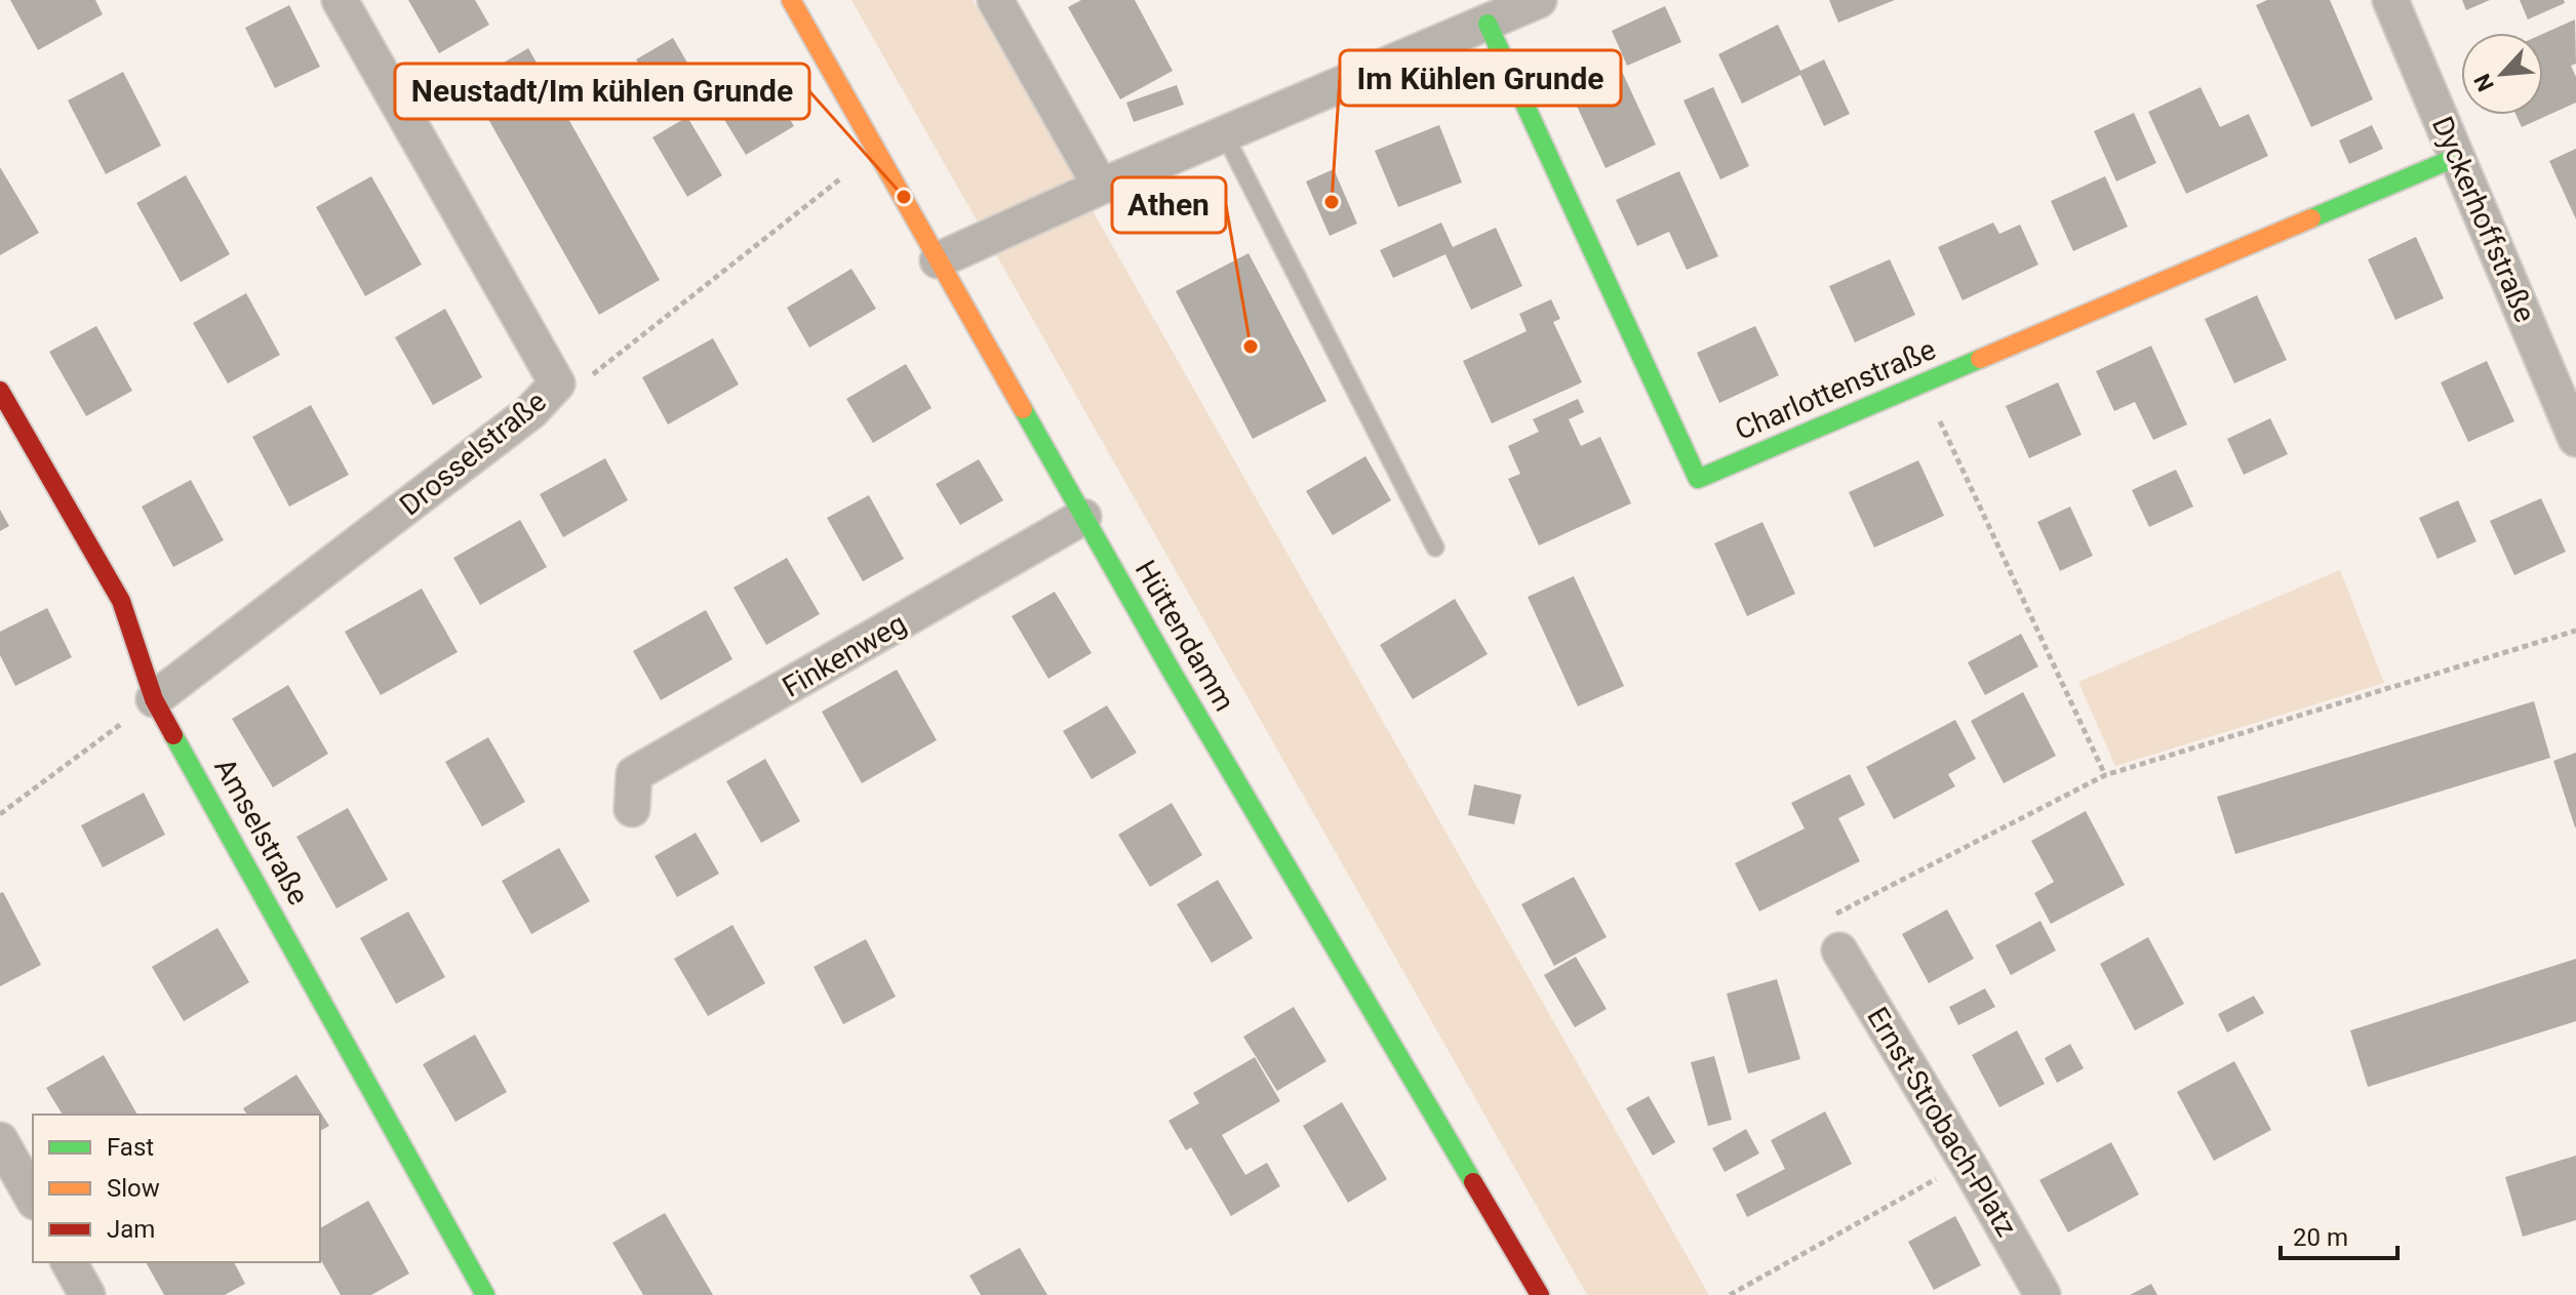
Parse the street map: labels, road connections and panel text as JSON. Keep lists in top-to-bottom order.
{
  "streets": {
    "street": [
      "Dyckerhoffstraße",
      "Charlottenstraße",
      "Drosselstraße",
      "Hüttendamm",
      "Finkenweg",
      "Amselstraße",
      "Ernst-Strobach-Platz"
    ]
  },
  "crossings": [
    ["Dyckerhoffstraße", "Charlottenstraße"],
    ["Drosselstraße", "Amselstraße"],
    ["Hüttendamm", "Finkenweg"]
  ],
  "places": ["Neustadt/Im kühlen Grunde", "Im Kühlen Grunde", "Athen"],
  "legend": ["Fast", "Slow", "Jam"],
  "scale_bar": "20 m",
  "north": "bottom left"
}
